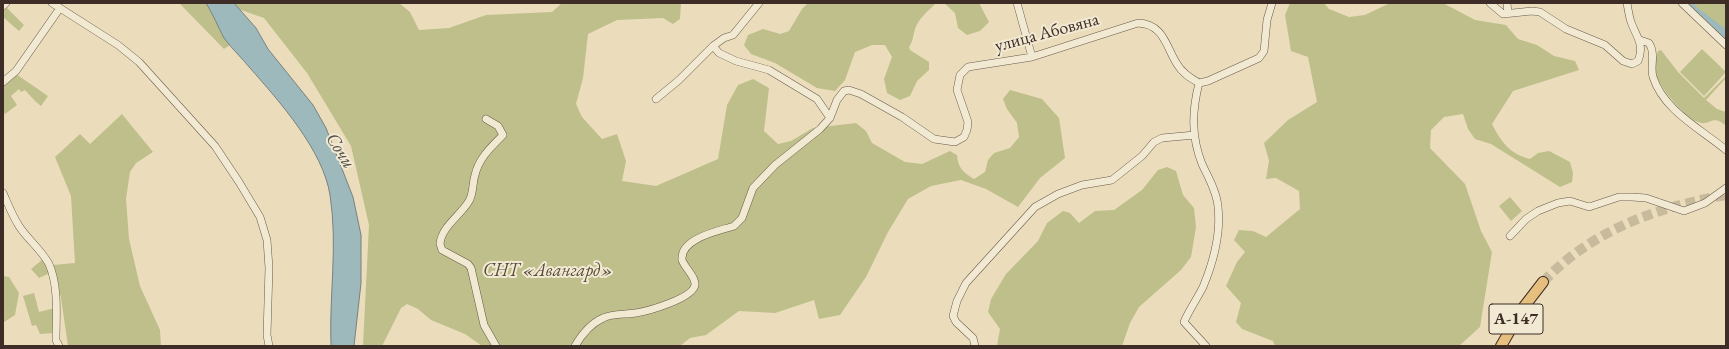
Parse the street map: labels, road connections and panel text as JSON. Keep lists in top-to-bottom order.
{
  "streets": {
    "highway": ["А-147"],
    "street": ["улица Абовяна"]
  },
  "water": ["Сочи"],
  "parks": ["СНТ «Авангард»"]
}
